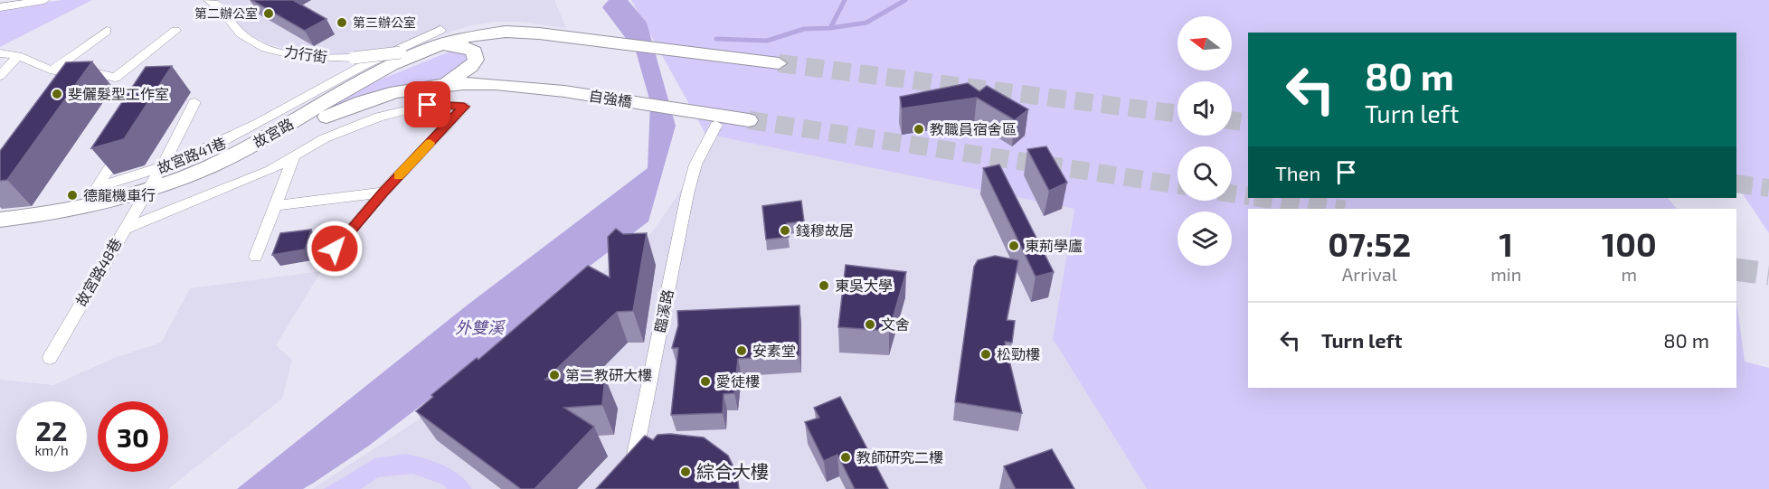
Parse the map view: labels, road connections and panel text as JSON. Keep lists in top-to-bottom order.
{
  "streets": {
    "main road": ["自強橋", "故宮路"],
    "street": [
      "力行街",
      "故宮路41巷",
      "故宮路48巷",
      "臨溪路"
    ]
  },
  "crossings": [
    ["力行街", "故宮路"],
    ["自強橋", "故宮路"],
    ["故宮路", "故宮路41巷"],
    ["故宮路", "故宮路48巷"],
    ["故宮路41巷", "故宮路48巷"]
  ],
  "water": ["外雙溪"],
  "places": [
    "第二辦公室",
    "第三辦公室",
    "斐儷髮型工作室",
    "教職員宿舍區",
    "德龍機車行",
    "錢穆故居",
    "東荊學廬",
    "東吳大學",
    "文舍",
    "安素堂",
    "松勁樓",
    "第二教研大樓",
    "愛徒樓",
    "教師研究二樓",
    "綜合大樓"
  ],
  "north": "left",
  "page": {
    "turn": ["80 m", "Turn left"],
    "then": "Then",
    "eta": [
      "07:52",
      "Arrival",
      "1",
      "min",
      "100",
      "m"
    ],
    "list": [
      {
        "name": "Turn left",
        "value": "80 m"
      }
    ],
    "speed": "22 km/h",
    "limit": "30"
  }
}
